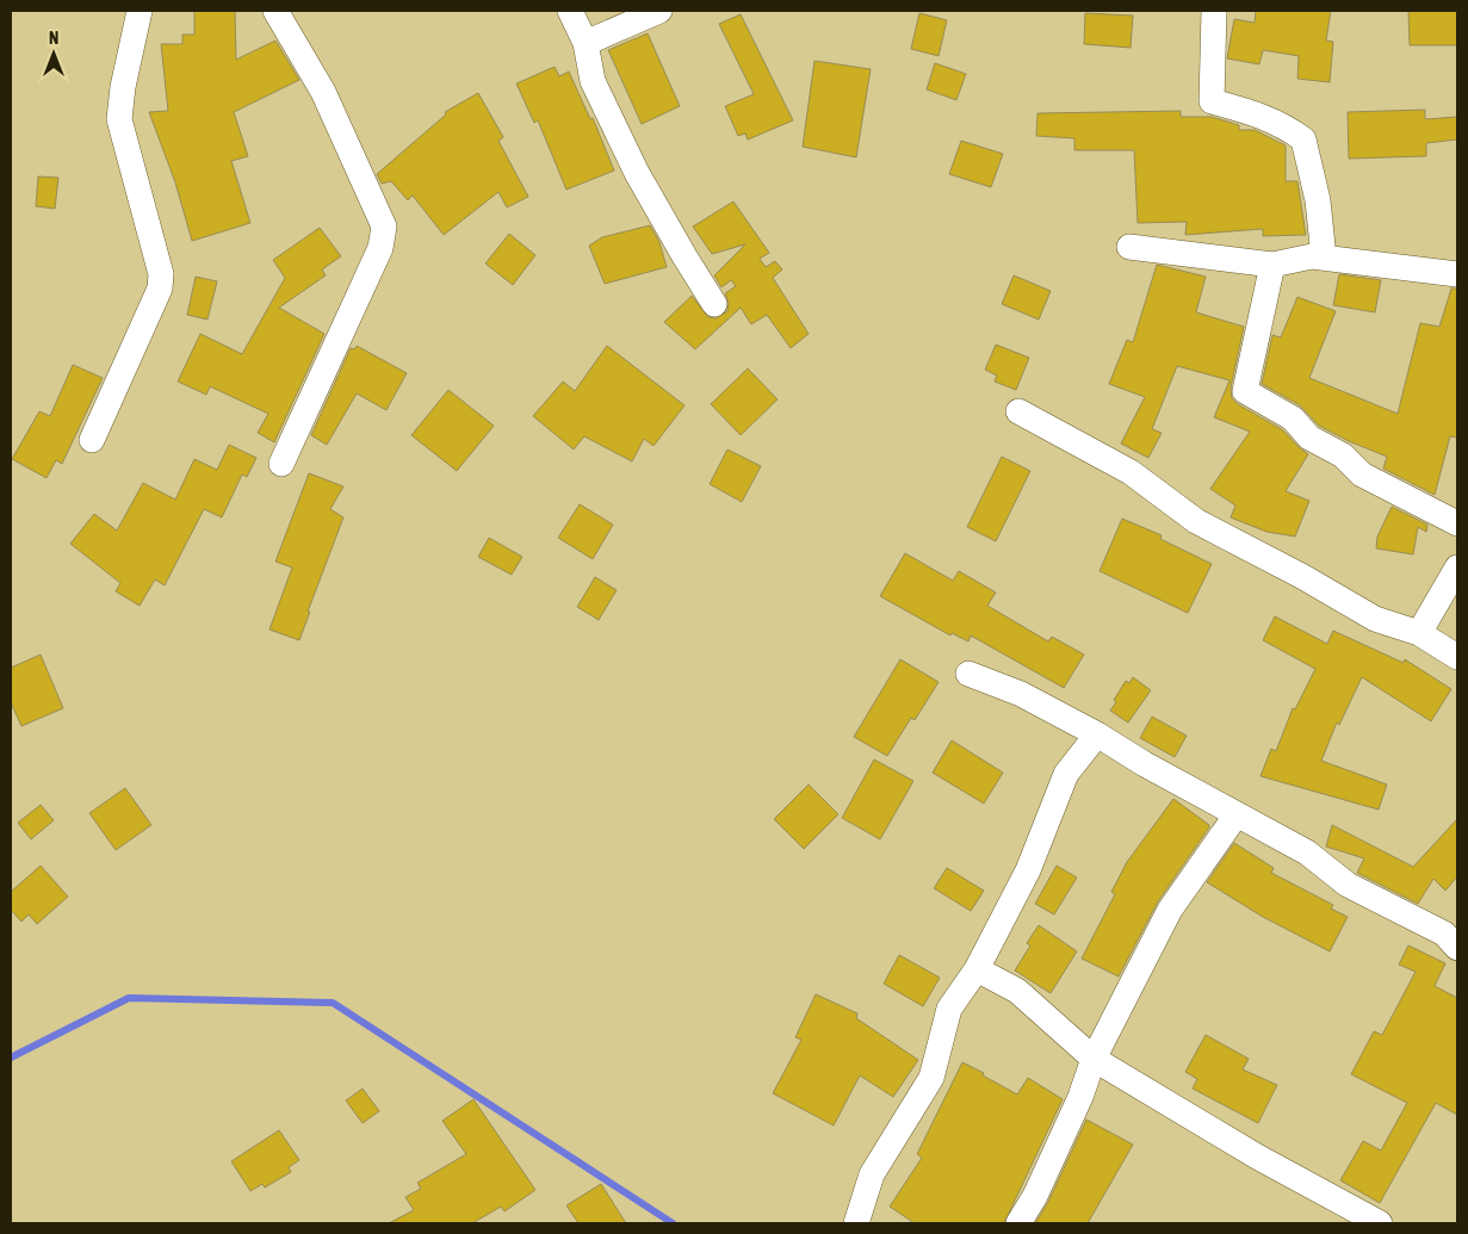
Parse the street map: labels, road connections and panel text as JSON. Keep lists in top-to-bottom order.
{
  "north": "top"
}
